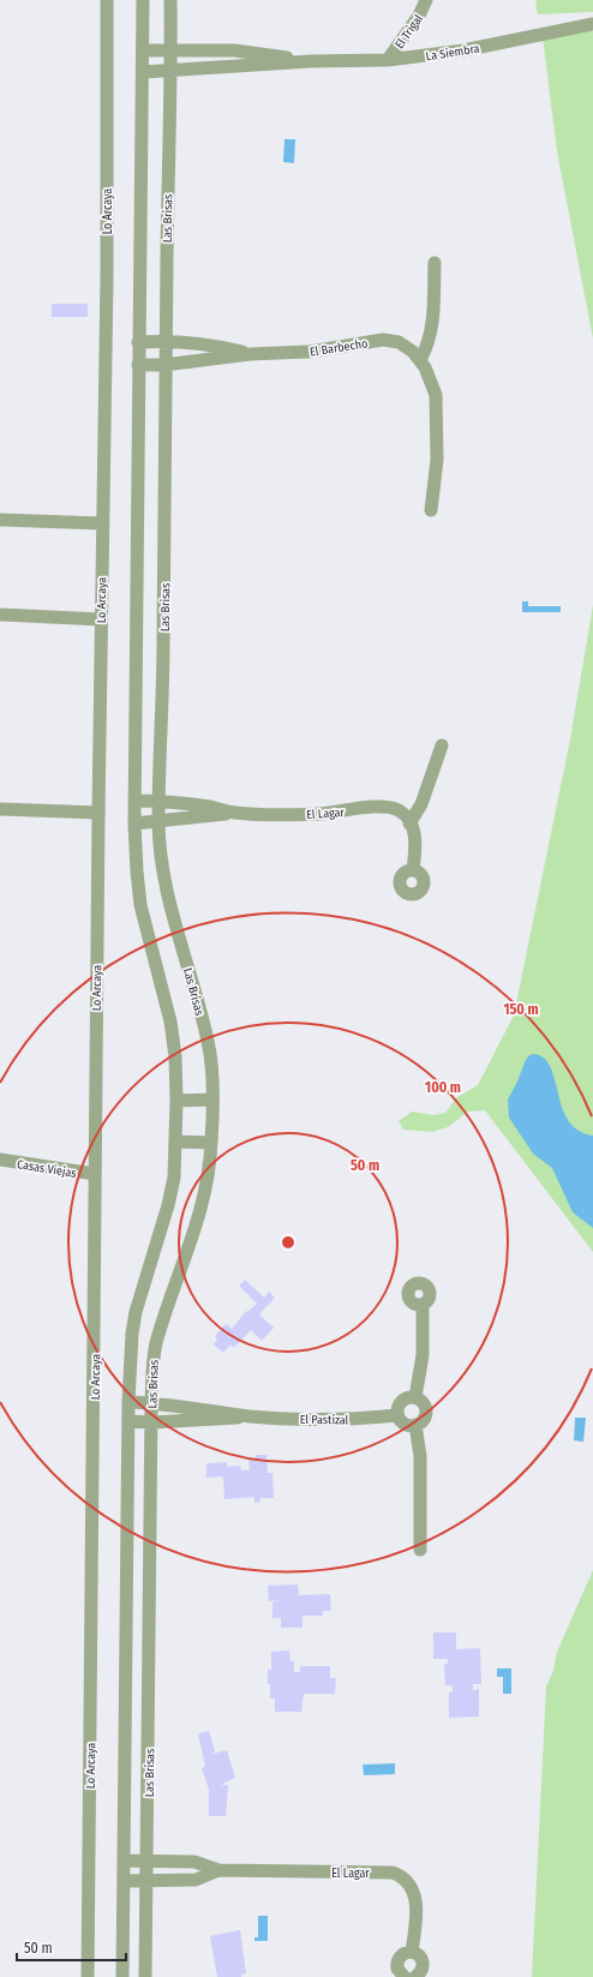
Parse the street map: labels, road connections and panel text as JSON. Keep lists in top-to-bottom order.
{
  "streets": {
    "street": [
      "El Trigal",
      "La Siembra",
      "Lo Arcaya",
      "Las Brisas",
      "El Barbecho",
      "El Lagar",
      "Casas Viejas",
      "El Pastizal"
    ]
  },
  "crossings": [
    ["El Trigal", "La Siembra"],
    ["La Siembra", "Las Brisas"],
    ["Lo Arcaya", "Casas Viejas"],
    ["Las Brisas", "El Barbecho"]
  ],
  "scale_bar": "50 m",
  "rings": ["150 m", "100 m", "50 m"]
}
